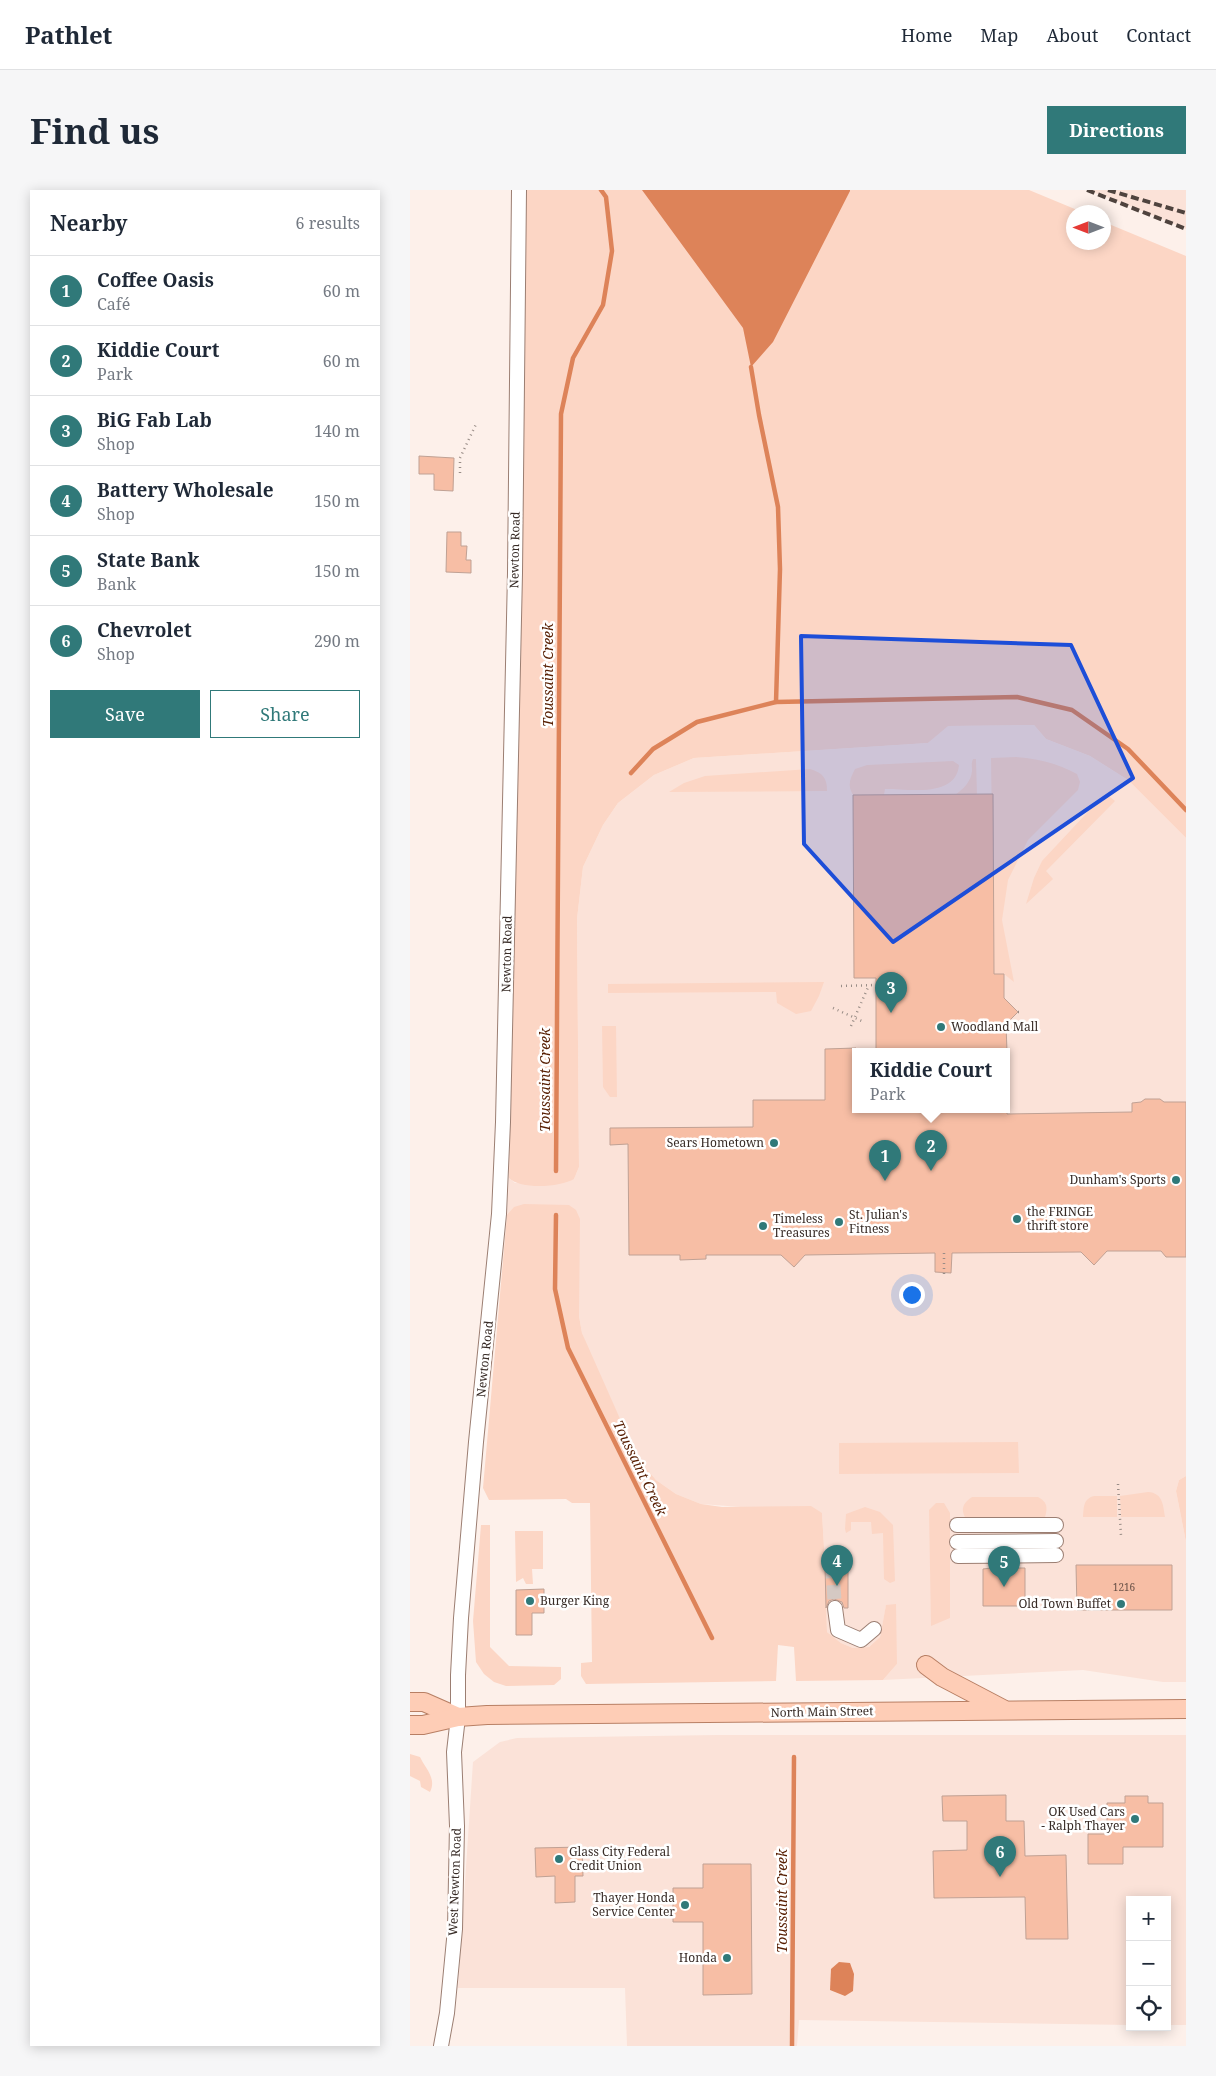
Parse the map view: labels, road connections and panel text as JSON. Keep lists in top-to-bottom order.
{
  "streets": {
    "main road": ["North Main Street"],
    "street": ["Newton Road", "West Newton Road"]
  },
  "crossings": [
    ["Newton Road", "North Main Street"],
    ["Newton Road", "West Newton Road"],
    ["North Main Street", "West Newton Road"]
  ],
  "water": ["Toussaint Creek"],
  "places": [
    "Woodland Mall",
    "Sears Hometown",
    "Dunham's Sports",
    "the FRINGE thrift store",
    "St. Julian's Fitness",
    "Timeless Treasures",
    "Burger King",
    "Old Town Buffet",
    "OK Used Cars - Ralph Thayer",
    "Glass City Federal Credit Union",
    "Thayer Honda Service Center",
    "Honda"
  ],
  "house_numbers": ["1216"],
  "north": "left",
  "page": {
    "header": "Pathlet",
    "nav": [
      "Home",
      "Map",
      "About",
      "Contact"
    ],
    "buttons": [
      "Directions",
      ["Save", "Share"]
    ],
    "title": "Find us",
    "heading": ["Nearby", "6 results"],
    "list": [
      {
        "mark": "1",
        "name": "Coffee Oasis",
        "note": "Café",
        "value": "60 m"
      },
      {
        "mark": "2",
        "name": "Kiddie Court",
        "note": "Park",
        "value": "60 m"
      },
      {
        "mark": "3",
        "name": "BiG Fab Lab",
        "note": "Shop",
        "value": "140 m"
      },
      {
        "mark": "4",
        "name": "Battery Wholesale",
        "note": "Shop",
        "value": "150 m"
      },
      {
        "mark": "5",
        "name": "State Bank",
        "note": "Bank",
        "value": "150 m"
      },
      {
        "mark": "6",
        "name": "Chevrolet",
        "note": "Shop",
        "value": "290 m"
      }
    ],
    "pins": [
      "3",
      "2",
      "1",
      "4",
      "5",
      "6"
    ],
    "popup": ["Kiddie Court", "Park"],
    "map_buttons": ["+", "−"]
  }
}
